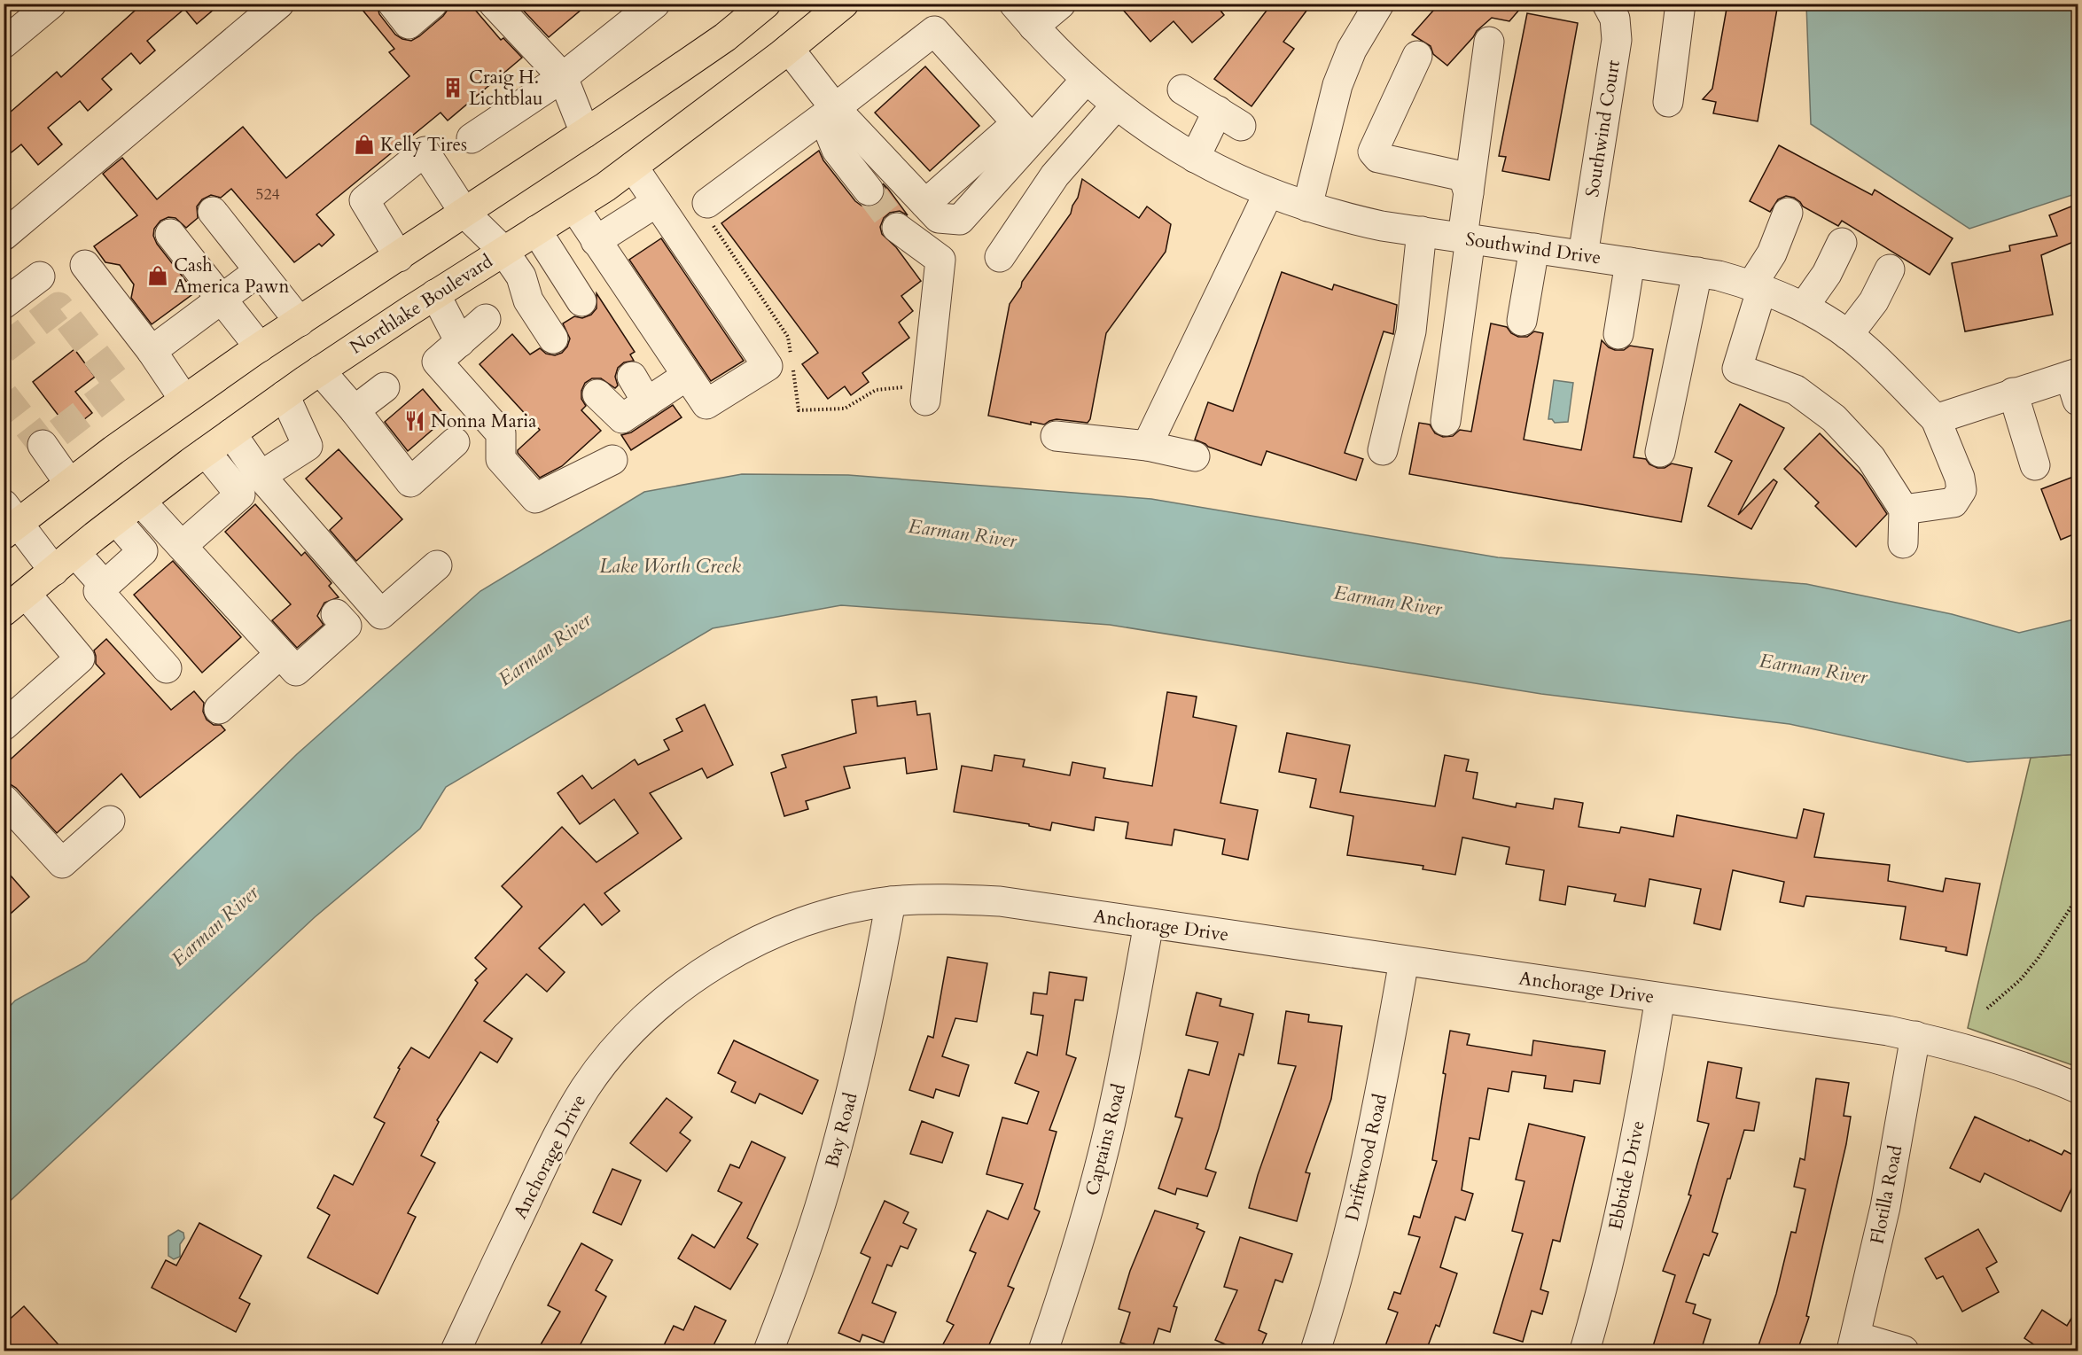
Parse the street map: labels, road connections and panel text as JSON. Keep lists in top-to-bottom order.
{
  "streets": {
    "main road": ["Northlake Boulevard"],
    "street": [
      "Southwind Court",
      "Southwind Drive",
      "Anchorage Drive",
      "Bay Road",
      "Captains Road",
      "Driftwood Road",
      "Ebbtide Drive",
      "Flotilla Road"
    ]
  },
  "crossings": [
    ["Southwind Court", "Southwind Drive"],
    ["Anchorage Drive", "Bay Road"],
    ["Anchorage Drive", "Captains Road"],
    ["Anchorage Drive", "Driftwood Road"],
    ["Anchorage Drive", "Ebbtide Drive"],
    ["Anchorage Drive", "Flotilla Road"]
  ],
  "water": ["Earman River", "Lake Worth Creek"],
  "places": {
    "building": ["Craig H. Lichtblau"],
    "shop": ["Kelly Tires", "Cash America Pawn"],
    "restaurant": ["Nonna Maria"]
  },
  "house_numbers": ["524"]
}
